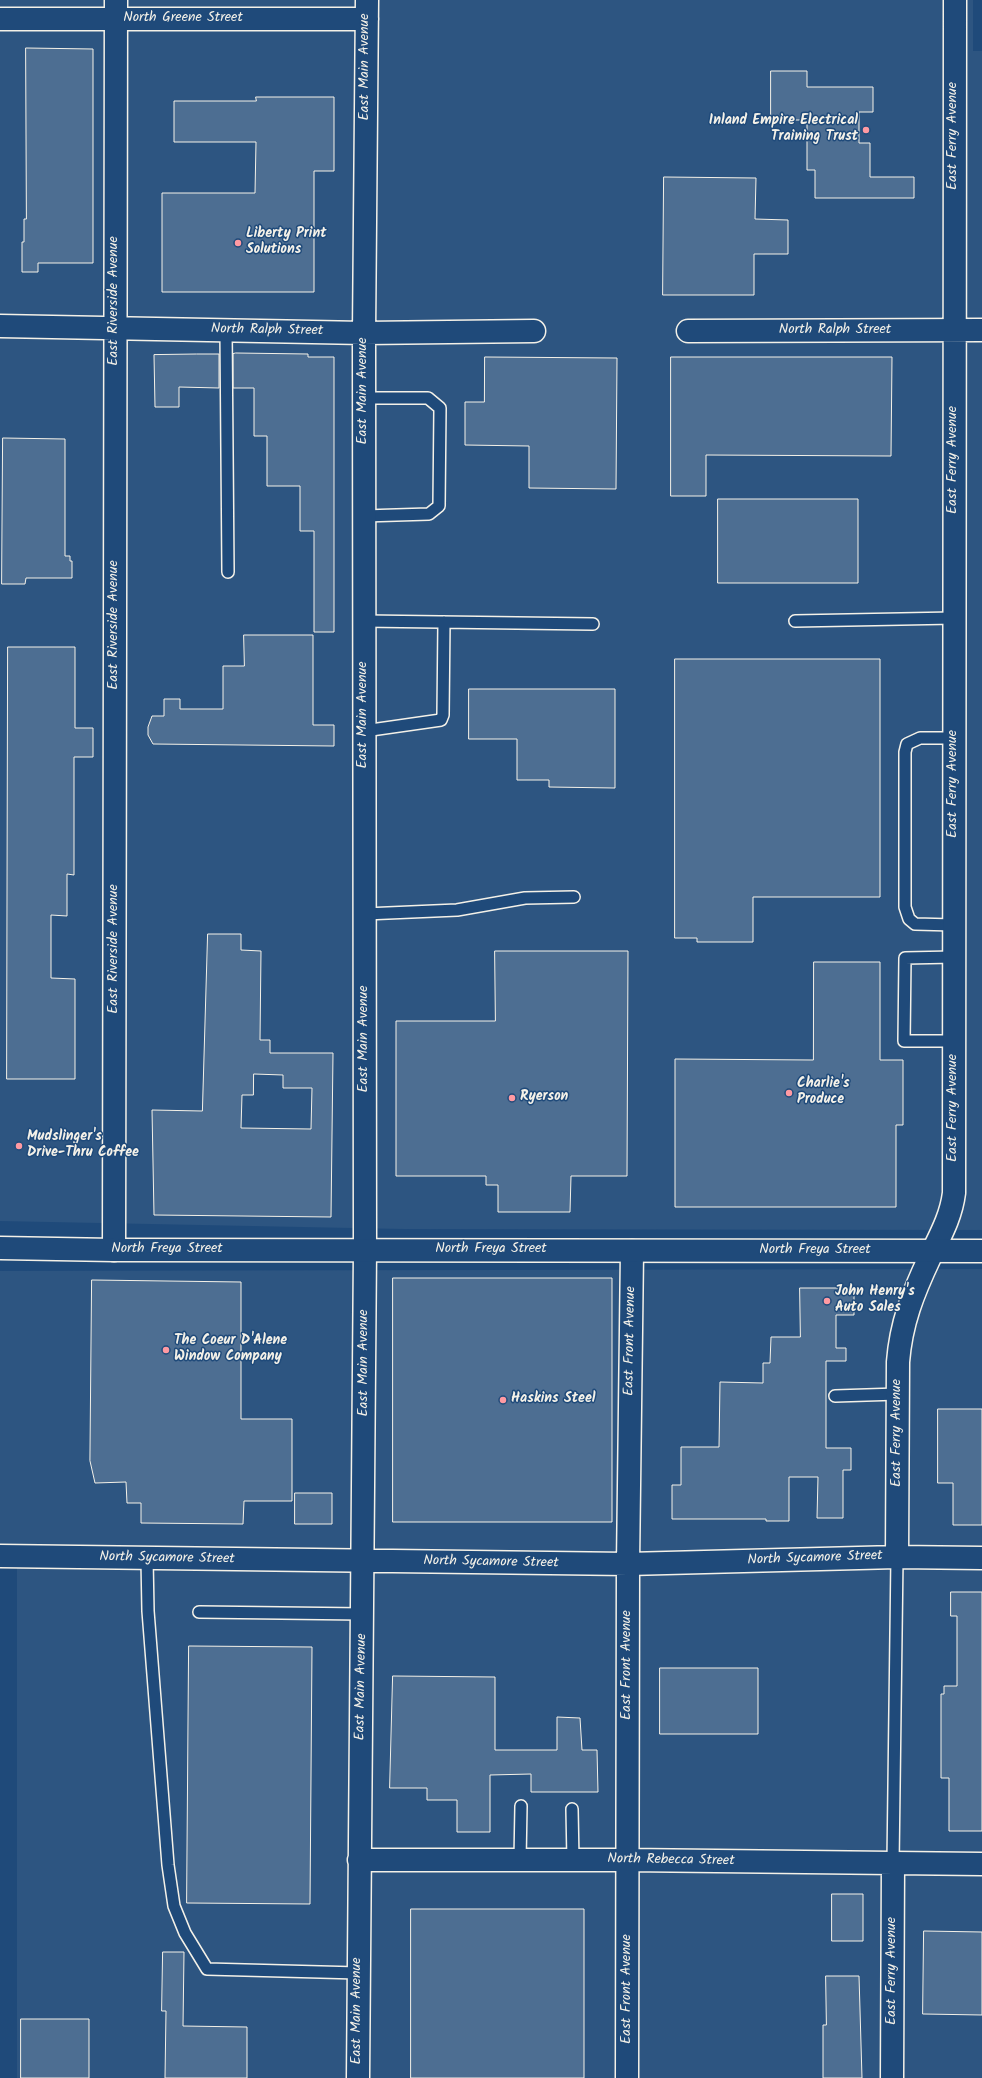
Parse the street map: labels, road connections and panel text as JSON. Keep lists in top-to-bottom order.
{
  "streets": {
    "street": [
      "North Greene Street",
      "East Main Avenue",
      "East Ferry Avenue",
      "East Riverside Avenue",
      "North Ralph Street",
      "North Freya Street",
      "East Front Avenue",
      "North Sycamore Street",
      "North Rebecca Street"
    ]
  },
  "crossings": [
    ["North Greene Street", "East Main Avenue"],
    ["North Greene Street", "East Riverside Avenue"],
    ["East Main Avenue", "North Ralph Street"],
    ["East Main Avenue", "North Freya Street"],
    ["East Main Avenue", "North Sycamore Street"],
    ["East Main Avenue", "North Rebecca Street"],
    ["East Ferry Avenue", "North Ralph Street"],
    ["East Ferry Avenue", "North Freya Street"],
    ["East Ferry Avenue", "North Sycamore Street"],
    ["East Ferry Avenue", "North Rebecca Street"],
    ["East Riverside Avenue", "North Ralph Street"],
    ["East Riverside Avenue", "North Freya Street"],
    ["North Freya Street", "East Front Avenue"],
    ["East Front Avenue", "North Sycamore Street"],
    ["East Front Avenue", "North Rebecca Street"]
  ],
  "places": [
    "Inland Empire Electrical Training Trust",
    "Liberty Print Solutions",
    "Charlie's Produce",
    "Ryerson",
    "Mudslinger's Drive-Thru Coffee",
    "John Henry's Auto Sales",
    "The Coeur D'Alene Window Company",
    "Haskins Steel"
  ]
}
